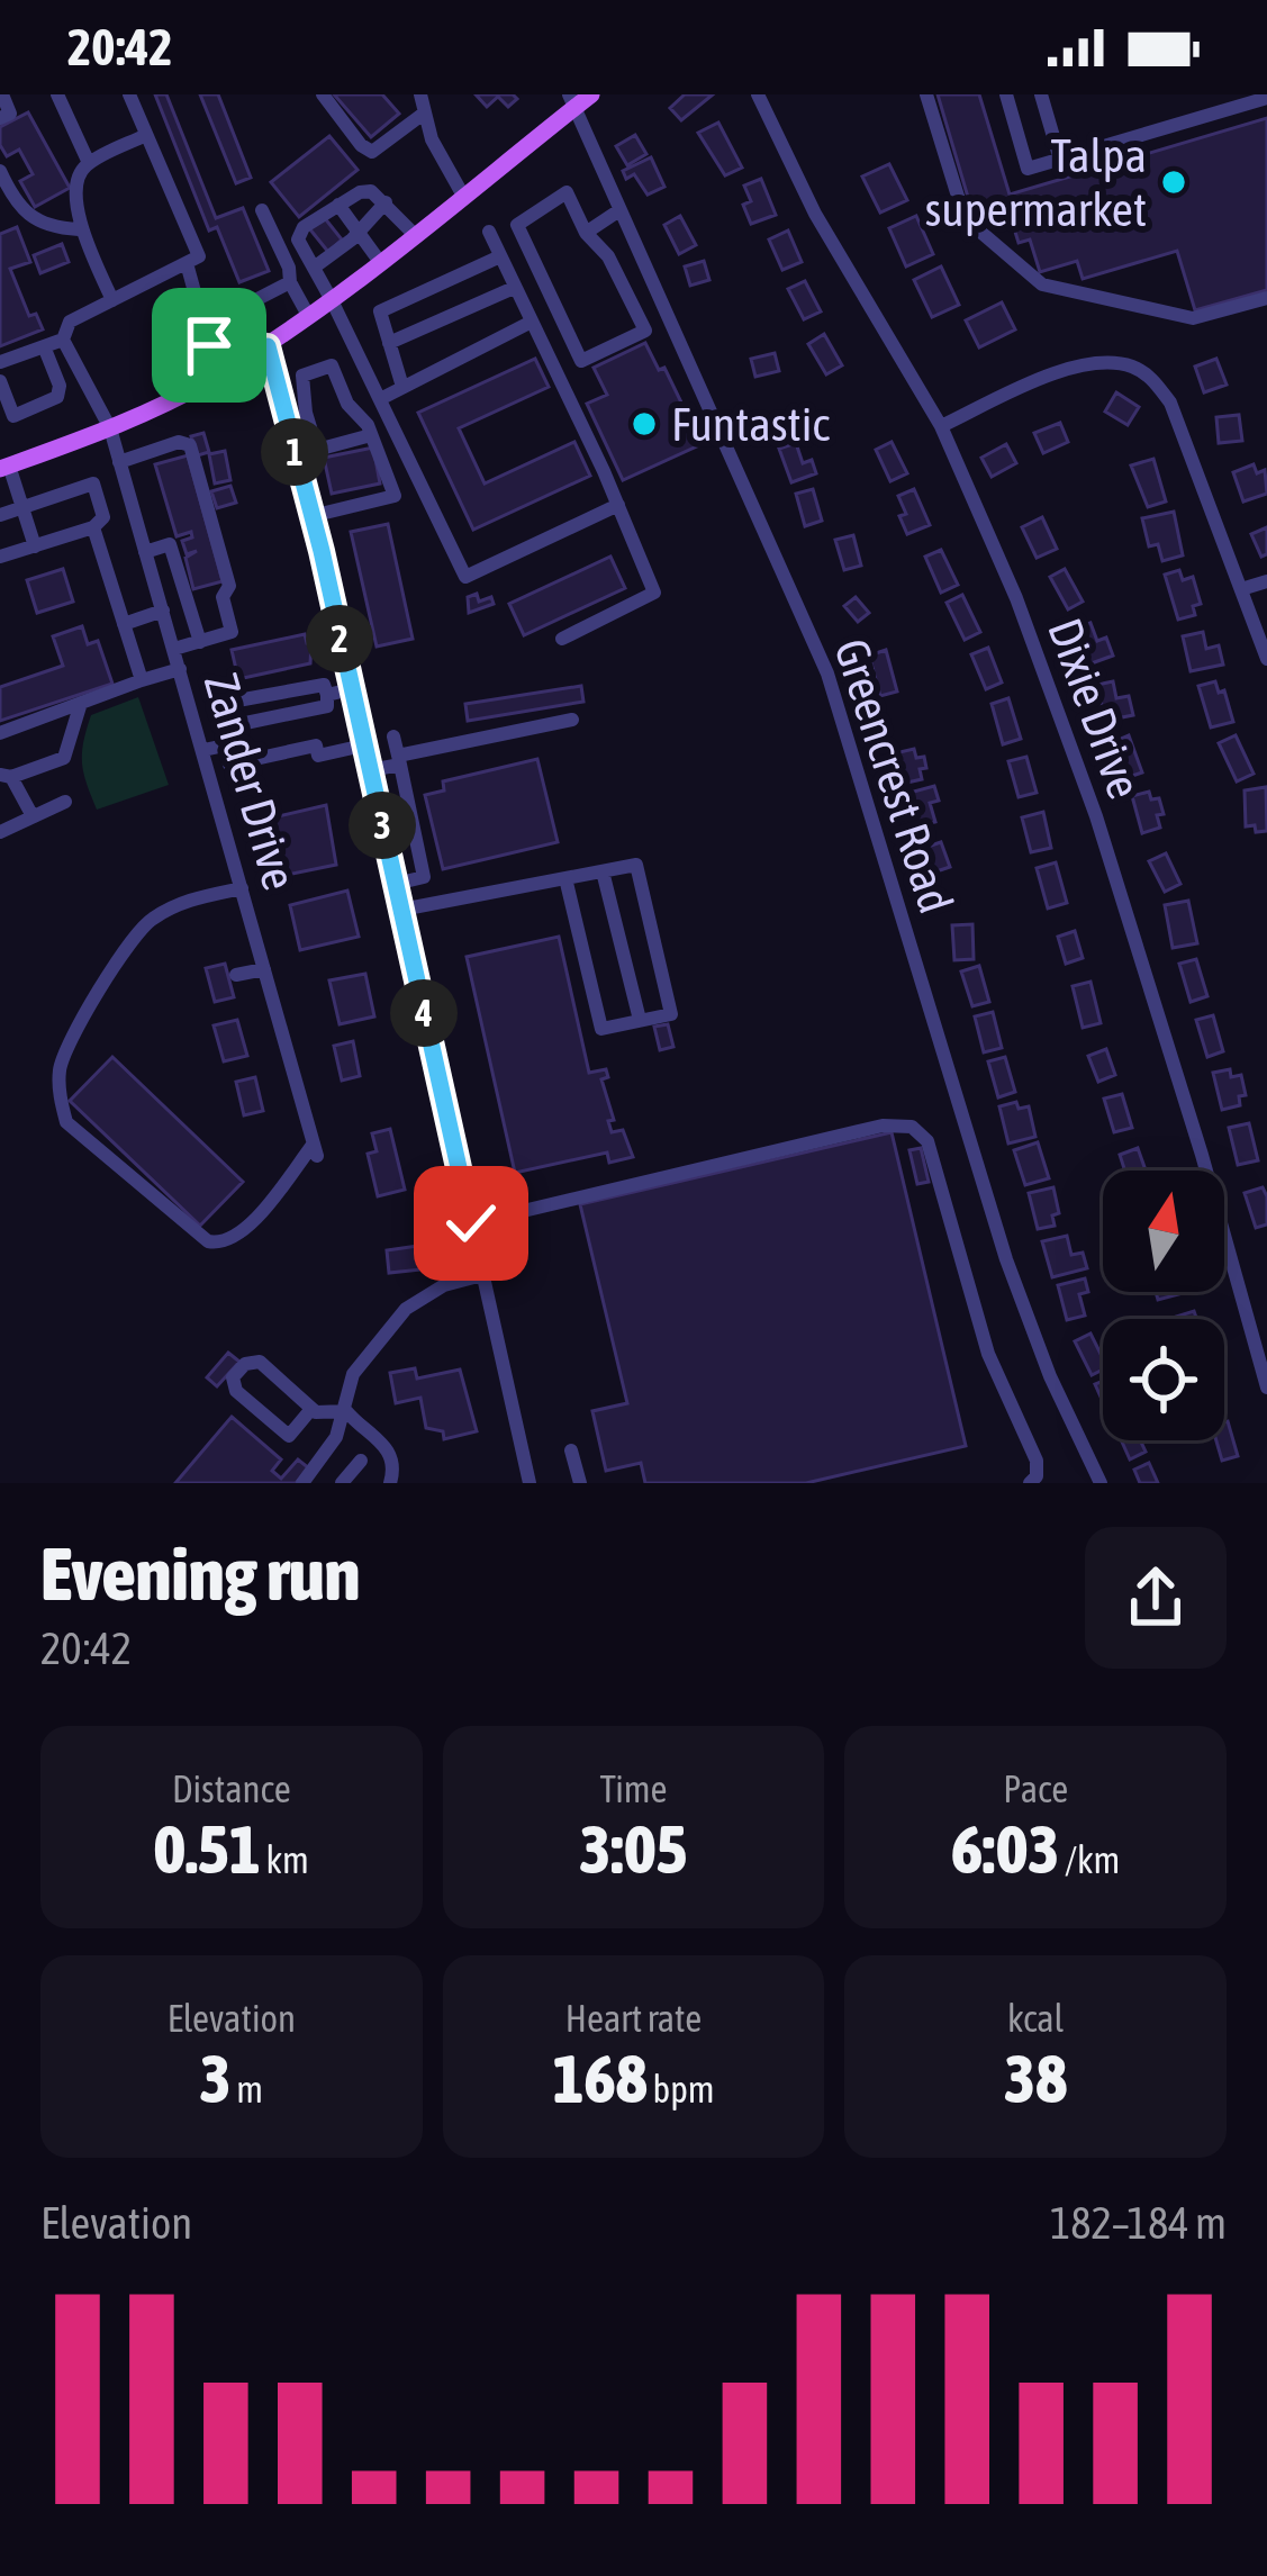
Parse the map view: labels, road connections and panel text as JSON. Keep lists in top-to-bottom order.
{
  "streets": {
    "street": ["Dixie Drive", "Greencrest Road", "Zander Drive"]
  },
  "places": ["Talpa supermarket", "Funtastic"],
  "north": "top",
  "page": {
    "status": "20:42",
    "pins": [
      "1",
      "2",
      "3",
      "4"
    ],
    "heading": ["Evening run", "20:42"],
    "stats": [
      ["Distance", "0.51 km"],
      ["Time", "3:05"],
      ["Pace", "6:03 /km"],
      ["Elevation", "3 m"],
      ["Heart rate", "168 bpm"],
      ["kcal", "38"]
    ],
    "chart": ["Elevation", "182–184 m"]
  }
}
